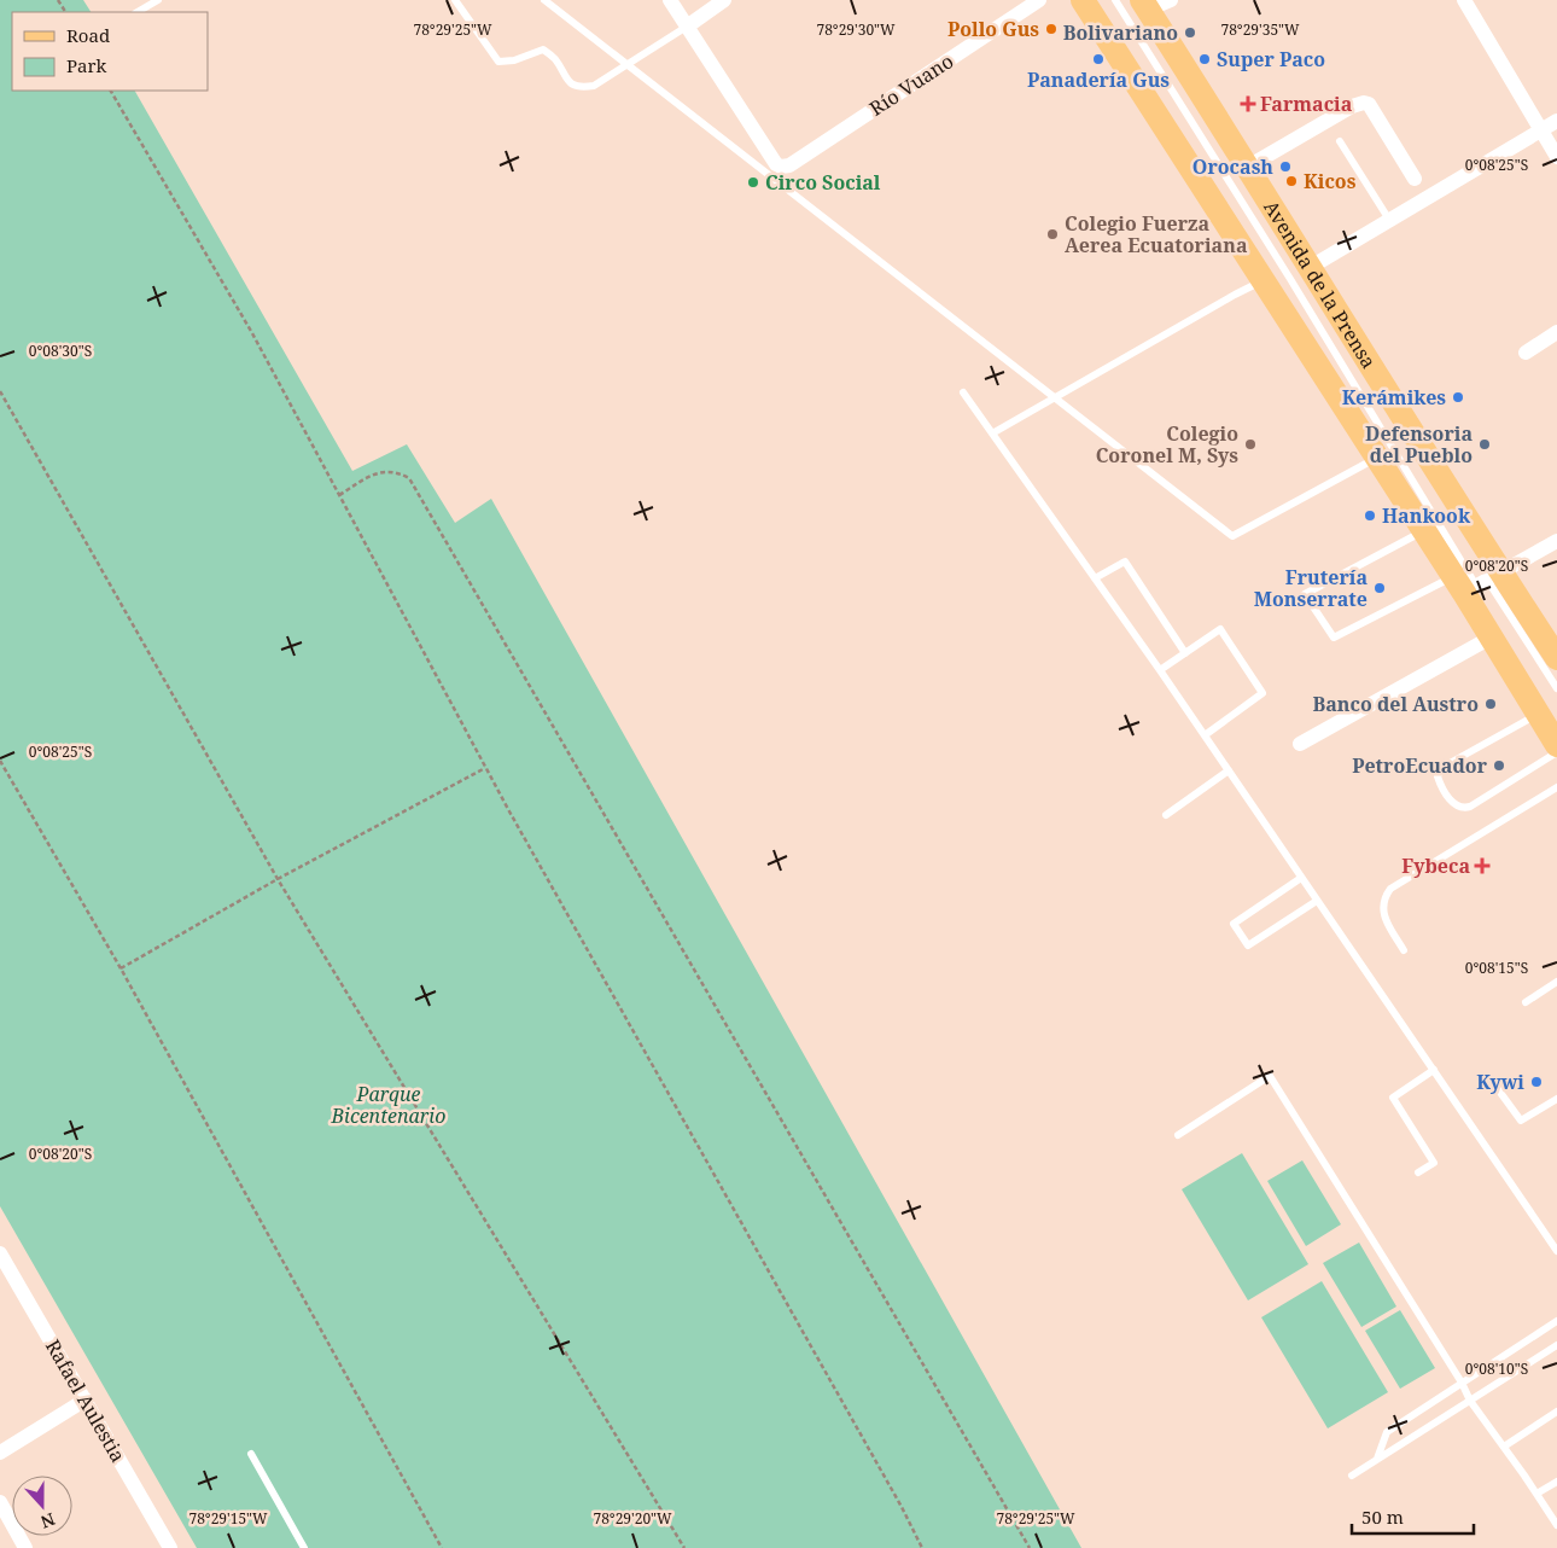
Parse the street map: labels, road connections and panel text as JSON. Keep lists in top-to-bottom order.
{
  "streets": {
    "main road": ["Avenida de la Prensa"],
    "street": ["Río Vuano", "Rafael Aulestia"]
  },
  "parks": ["Parque Bicentenario"],
  "places": {
    "other": [
      "Pollo Gus",
      "Bolivariano",
      "Panadería Gus",
      "Super Paco",
      "Orocash",
      "Kicos",
      "Circo Social",
      "Colegio Fuerza Aerea Ecuatoriana",
      "Kerámikes",
      "Colegio Coronel M, Sys",
      "Defensoria del Pueblo",
      "Hankook",
      "Frutería Monserrate",
      "Banco del Austro",
      "PetroEcuador",
      "Kywi"
    ],
    "health": ["Farmacia", "Fybeca"]
  },
  "legend": ["Road", "Park"],
  "scale_bar": "50 m",
  "north": "bottom",
  "coordinates": [
    "78°29'25\"W",
    "78°29'30\"W",
    "78°29'35\"W",
    "0°08'25\"S",
    "0°08'30\"S",
    "0°08'20\"S",
    "0°08'15\"S",
    "0°08'10\"S",
    "78°29'15\"W",
    "78°29'20\"W"
  ]
}
